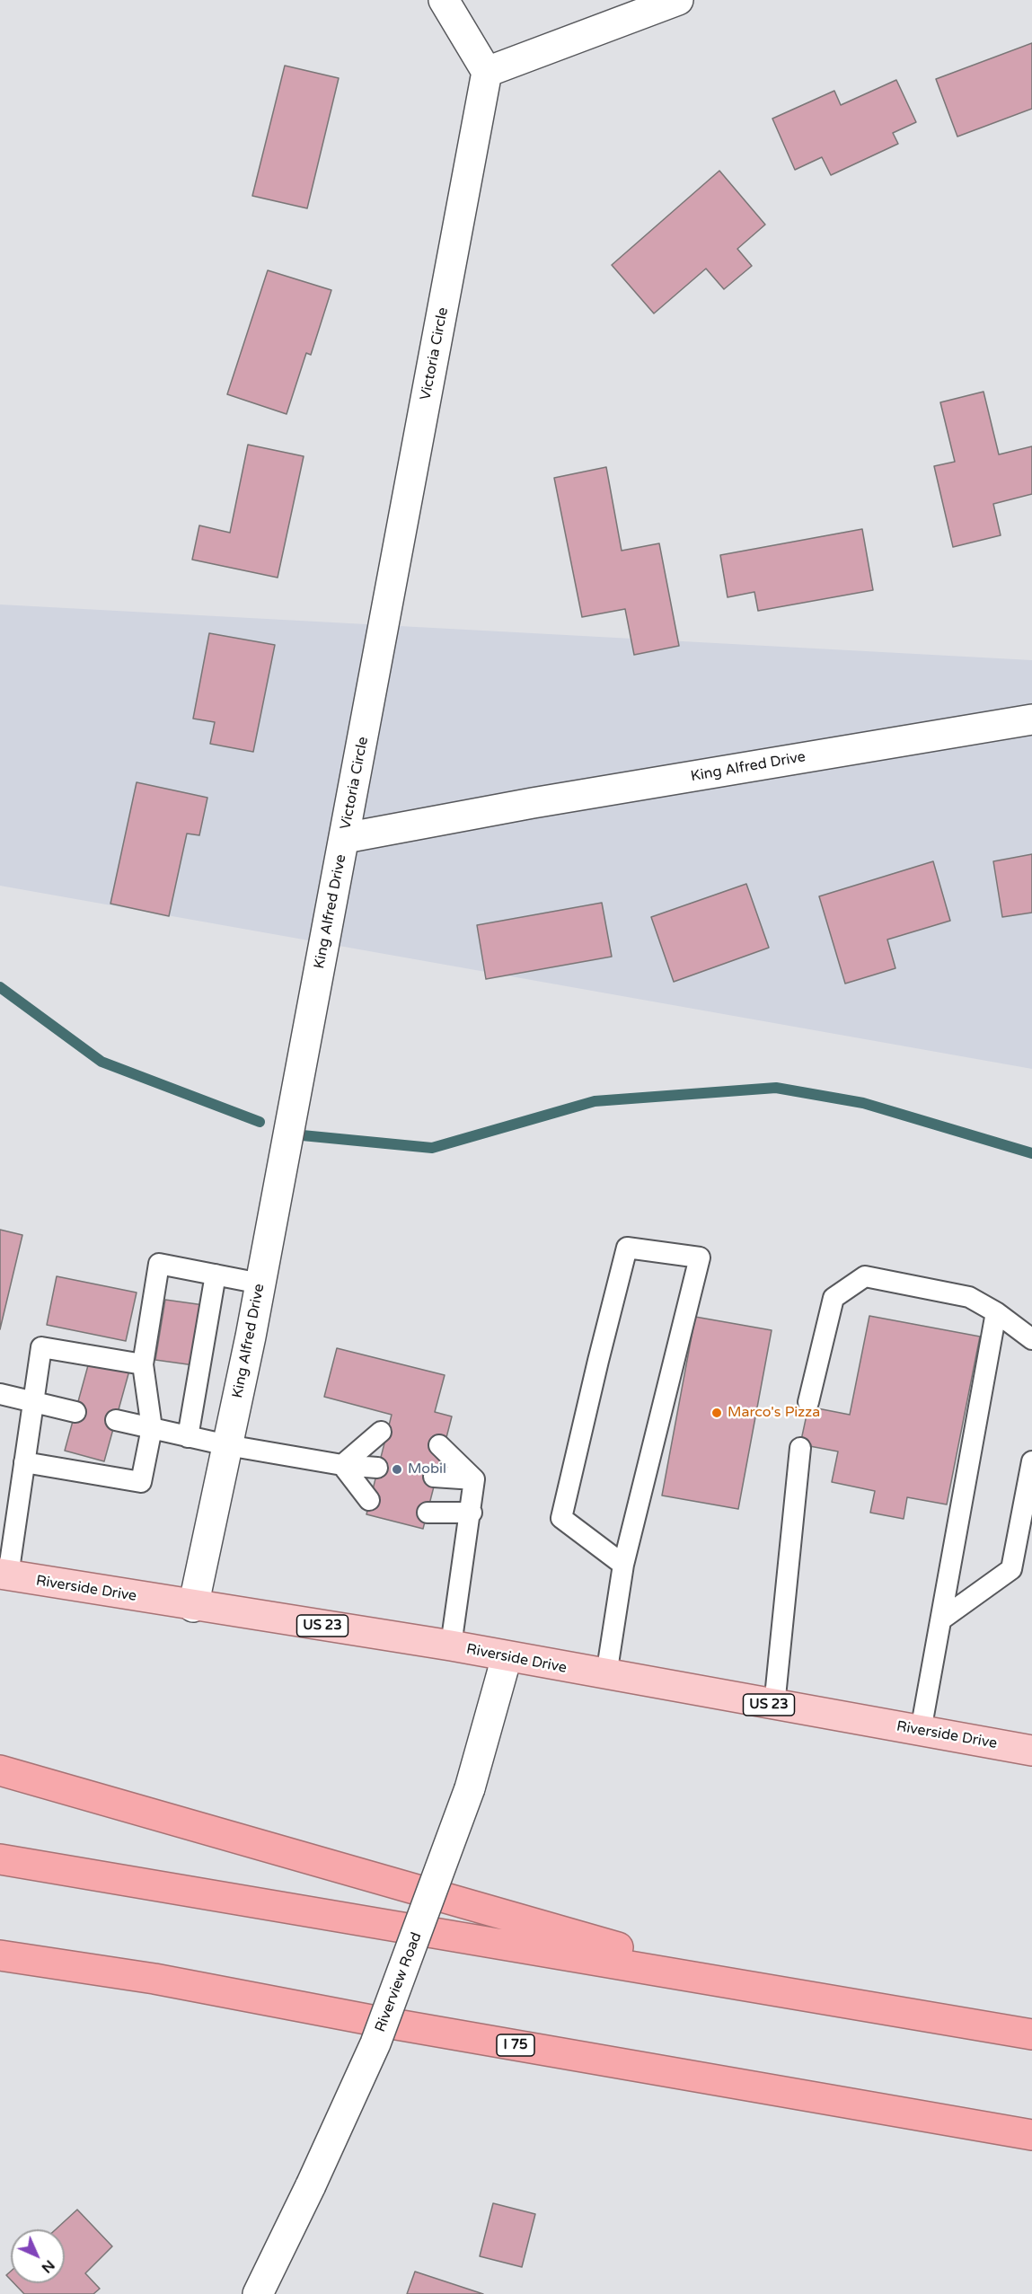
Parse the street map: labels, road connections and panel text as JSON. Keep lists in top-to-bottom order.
{
  "streets": {
    "highway": ["I 75"],
    "main road": ["Riverside Drive", "US 23"],
    "street": ["Victoria Circle", "King Alfred Drive", "Riverview Road"]
  },
  "crossings": [
    ["Victoria Circle", "King Alfred Drive"],
    ["King Alfred Drive", "Riverside Drive"],
    ["Riverside Drive", "Riverview Road"]
  ],
  "places": ["Marco's Pizza", "Mobil"],
  "north": "bottom right"
}
